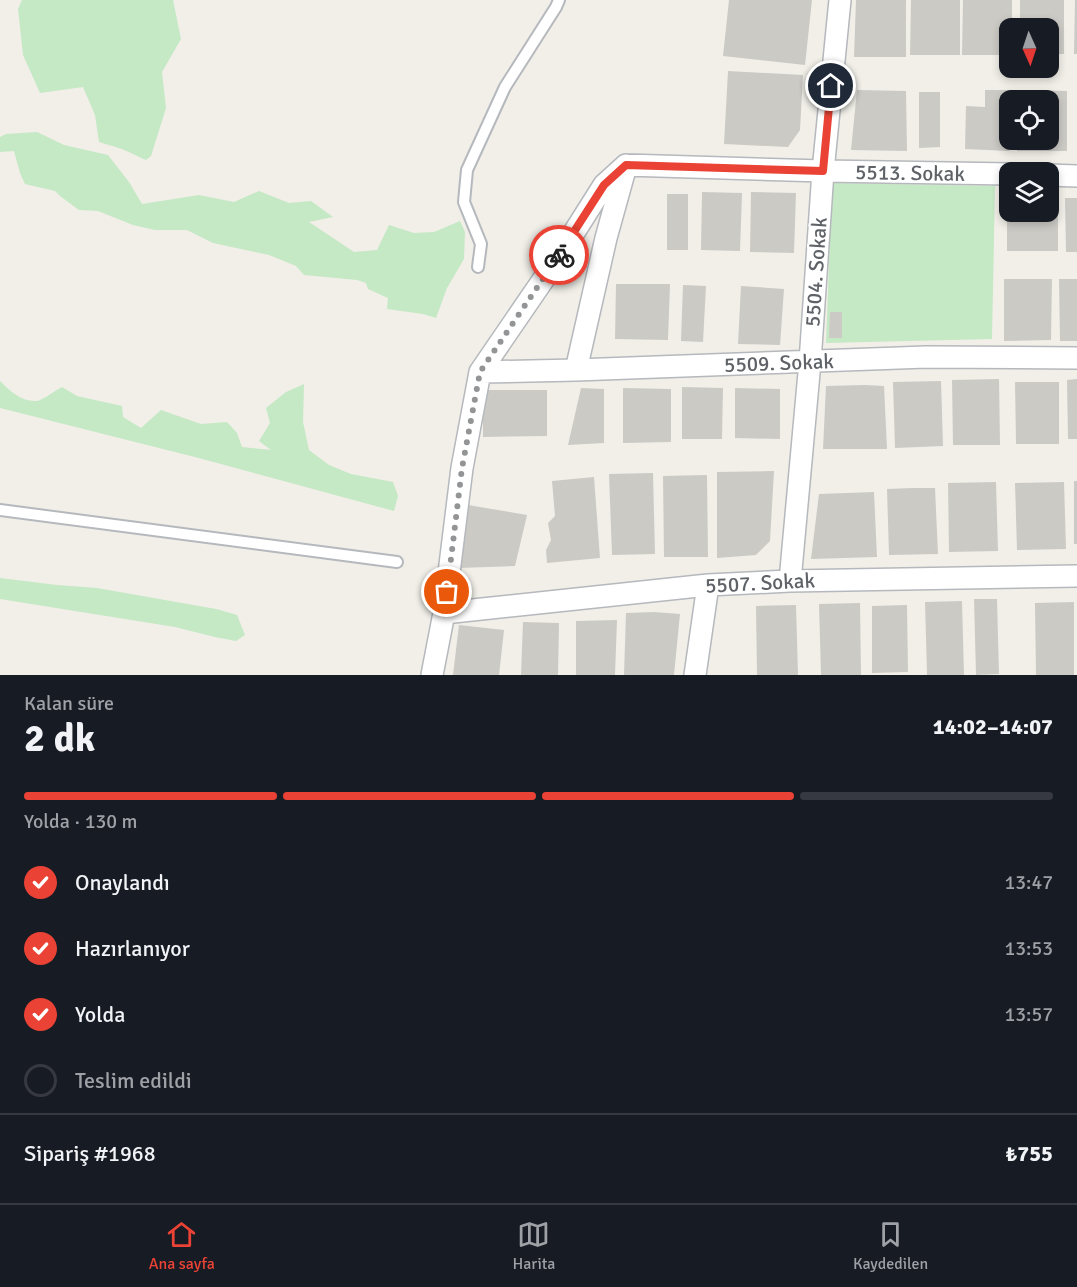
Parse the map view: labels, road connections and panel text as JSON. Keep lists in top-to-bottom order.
{
  "streets": {
    "street": [
      "5513. Sokak",
      "5504. Sokak",
      "5509. Sokak",
      "5507. Sokak"
    ]
  },
  "crossings": [
    ["5513. Sokak", "5504. Sokak"],
    ["5504. Sokak", "5509. Sokak"],
    ["5504. Sokak", "5507. Sokak"]
  ],
  "north": "bottom",
  "page": {
    "heading": ["2 dk", "Kalan süre", "14:02–14:07"],
    "panel": ["Sipariş #1968", "₺755"],
    "bar": "Yolda · 130 m",
    "list": [
      ["Onaylandı", "13:47"],
      ["Hazırlanıyor", "13:53"],
      ["Yolda", "13:57"],
      "Teslim edildi"
    ],
    "tabs": ["Ana sayfa", "Harita", "Kaydedilen"]
  }
}
